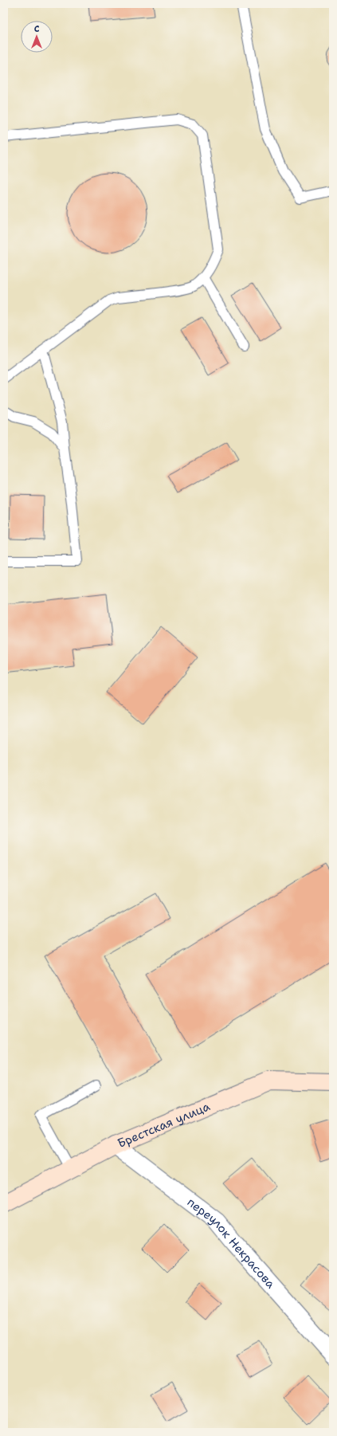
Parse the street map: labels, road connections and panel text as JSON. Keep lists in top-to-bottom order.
{
  "streets": {
    "street": ["Брестская улица", "переулок Некрасова"]
  },
  "crossings": [
    ["Брестская улица", "переулок Некрасова"]
  ],
  "north": "top"
}
